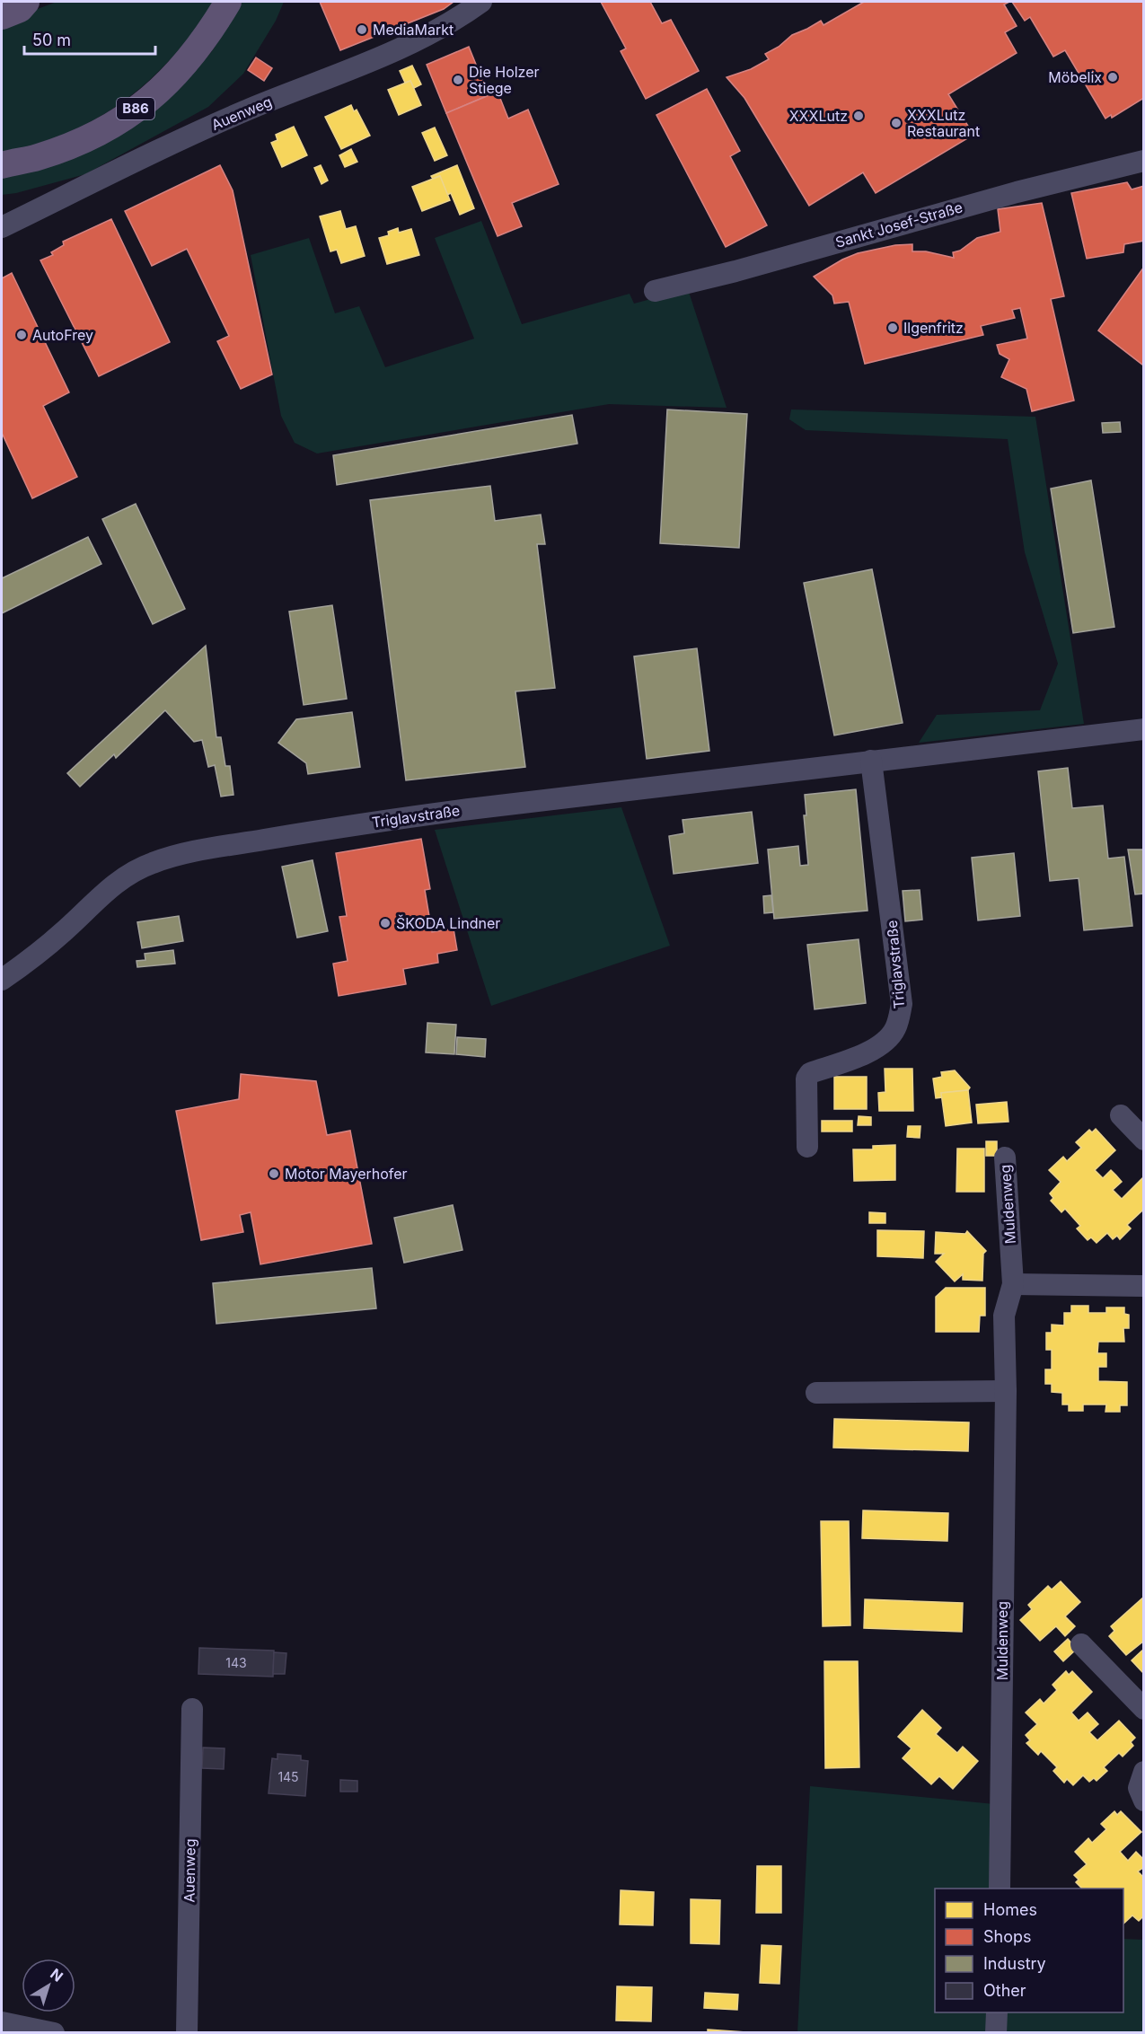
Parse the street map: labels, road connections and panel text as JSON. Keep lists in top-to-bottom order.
{
  "streets": {
    "main road": ["B86"],
    "street": [
      "Auenweg",
      "Sankt Josef-Straße",
      "Triglavstraße",
      "Muldenweg"
    ]
  },
  "places": [
    "MediaMarkt",
    "Möbelix",
    "Die Holzer Stiege",
    "XXXLutz",
    "XXXLutz Restaurant",
    "Ilgenfritz",
    "AutoFrey",
    "ŠKODA Lindner",
    "Motor Mayerhofer"
  ],
  "house_numbers": ["143", "145"],
  "legend": [
    "Homes",
    "Shops",
    "Industry",
    "Other"
  ],
  "scale_bar": "50 m",
  "north": "top right"
}
